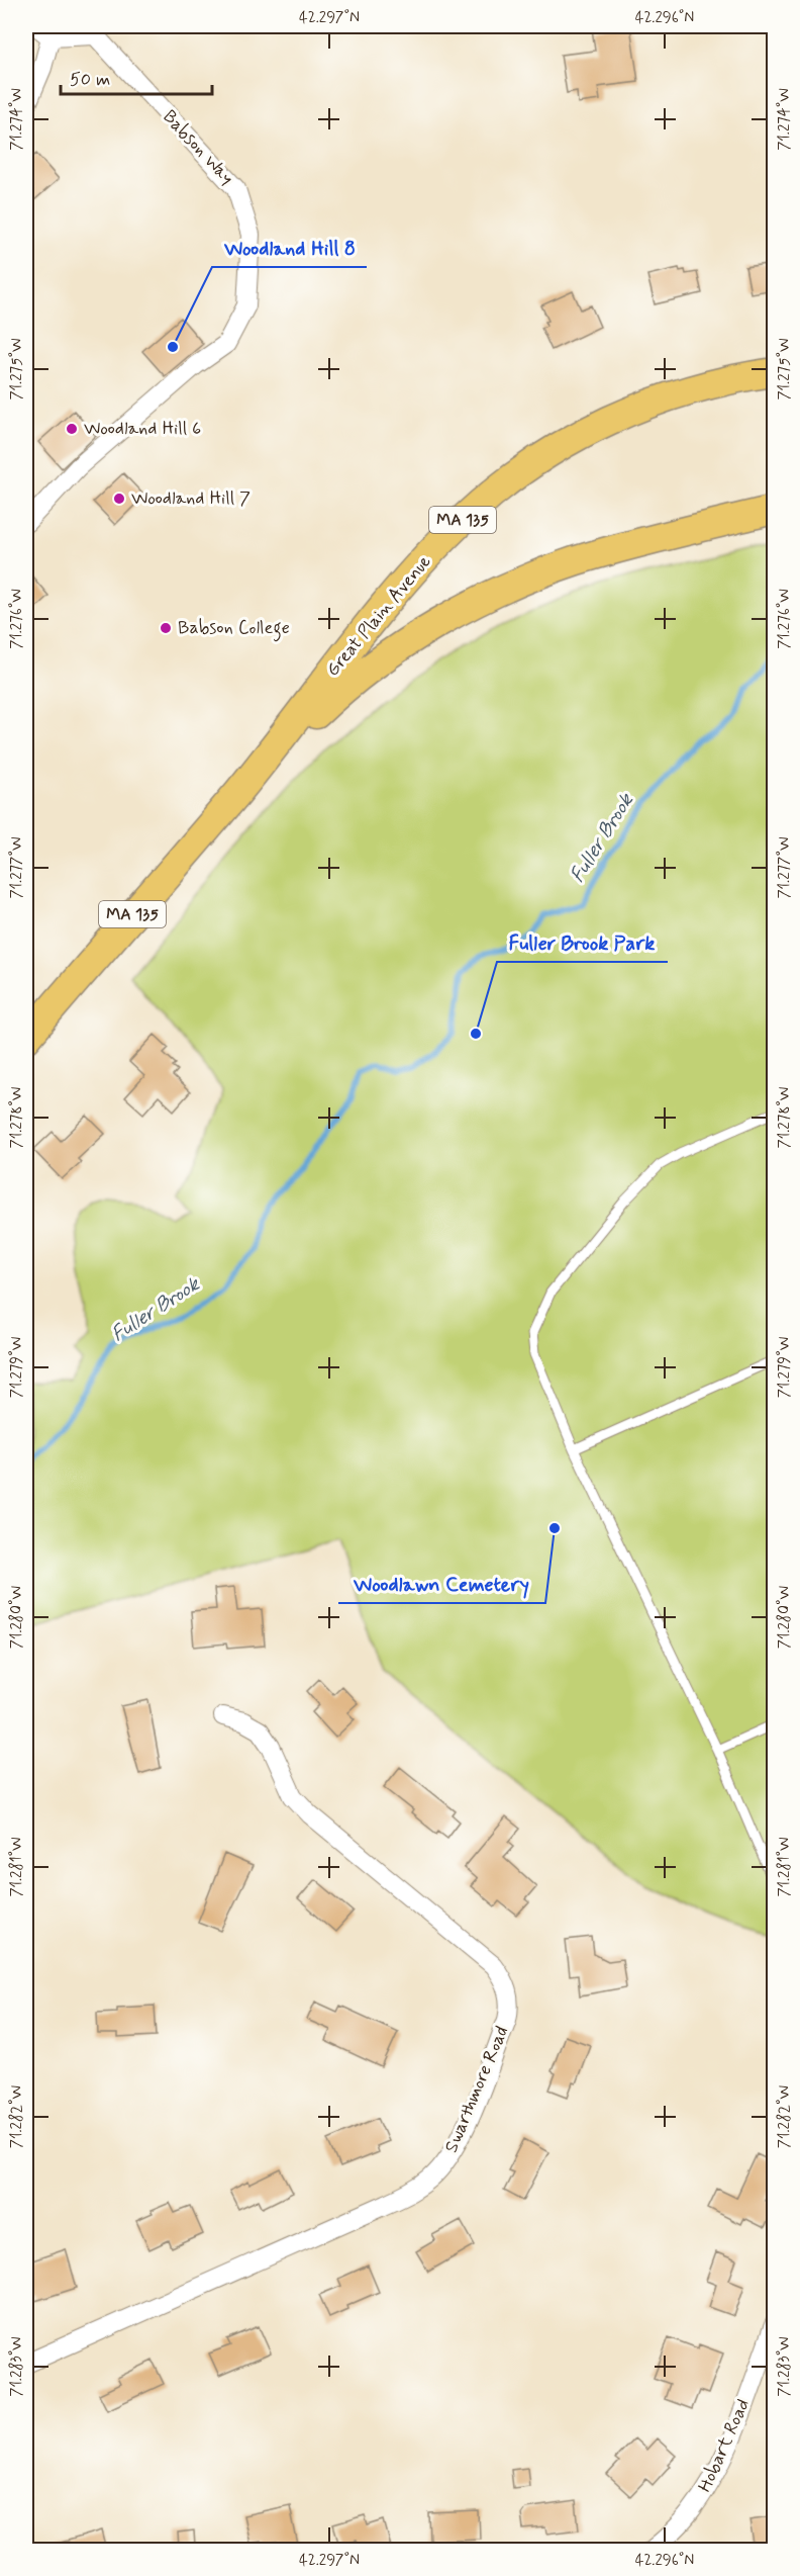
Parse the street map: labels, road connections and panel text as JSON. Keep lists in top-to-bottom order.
{
  "streets": {
    "main road": ["MA 135", "Great Plain Avenue"],
    "street": ["Babson Way", "Swarthmore Road", "Hobart Road"]
  },
  "water": ["Fuller Brook"],
  "places": [
    "Woodland Hill 8",
    "Woodland Hill 6",
    "Woodland Hill 7",
    "Babson College",
    "Fuller Brook Park",
    "Woodlawn Cemetery"
  ],
  "scale_bar": "50 m",
  "coordinates": [
    "42.297°N",
    "42.296°N",
    "71.274°W",
    "71.275°W",
    "71.276°W",
    "71.277°W",
    "71.278°W",
    "71.279°W",
    "71.280°W",
    "71.281°W",
    "71.282°W",
    "71.283°W"
  ]
}
